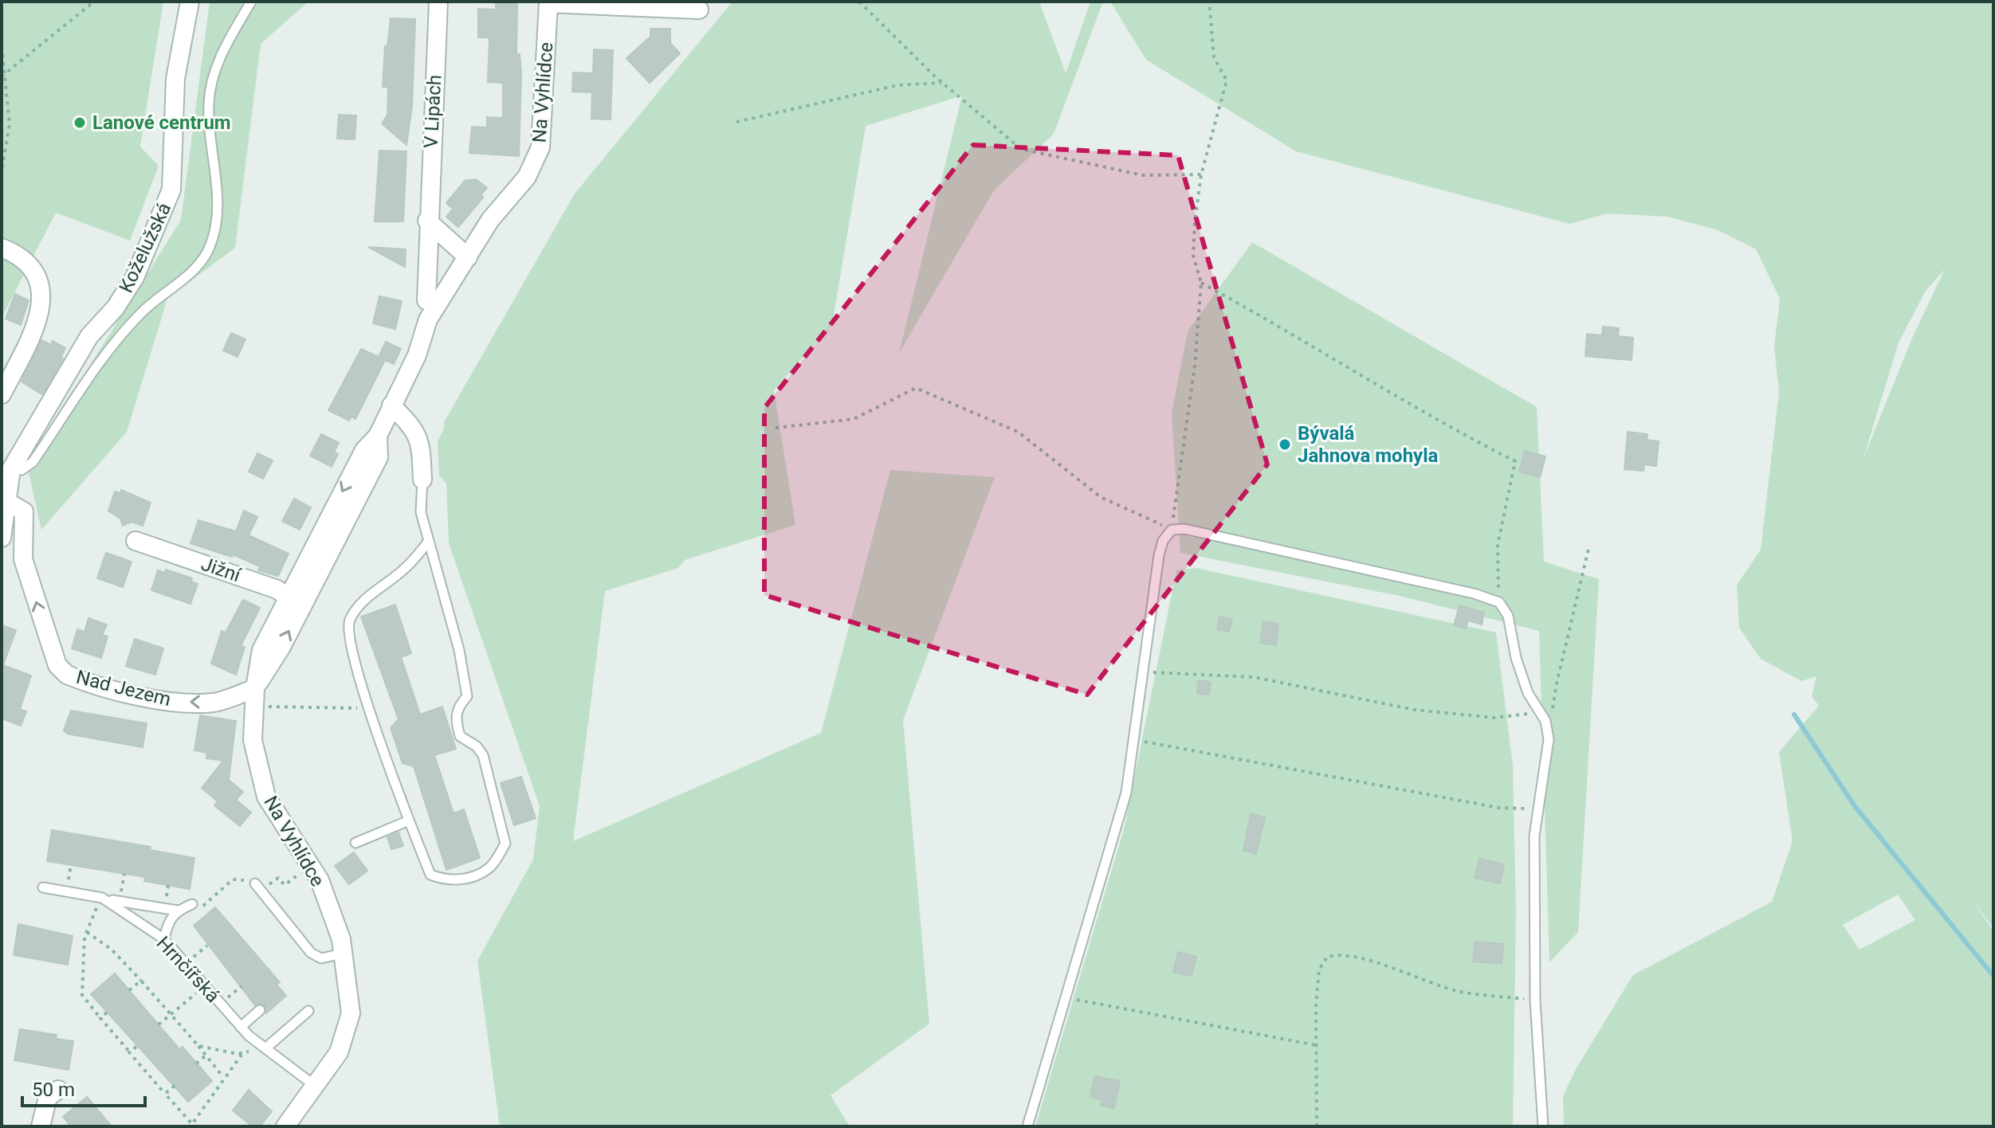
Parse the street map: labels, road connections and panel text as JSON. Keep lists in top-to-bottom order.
{
  "streets": {
    "street": [
      "Na Vyhlídce",
      "V Lipách",
      "Koželužská",
      "Jižní",
      "Nad Jezem"
    ],
    "lane": ["Hrnčířská"]
  },
  "crossings": [
    ["Na Vyhlídce", "Jižní"],
    ["Na Vyhlídce", "Nad Jezem"],
    ["Na Vyhlídce", "Hrnčířská"],
    ["Koželužská", "Nad Jezem"]
  ],
  "one_way": ["Nad Jezem"],
  "places": ["Lanové centrum", "Bývalá Jahnova mohyla"],
  "scale_bar": "50 m"
}
